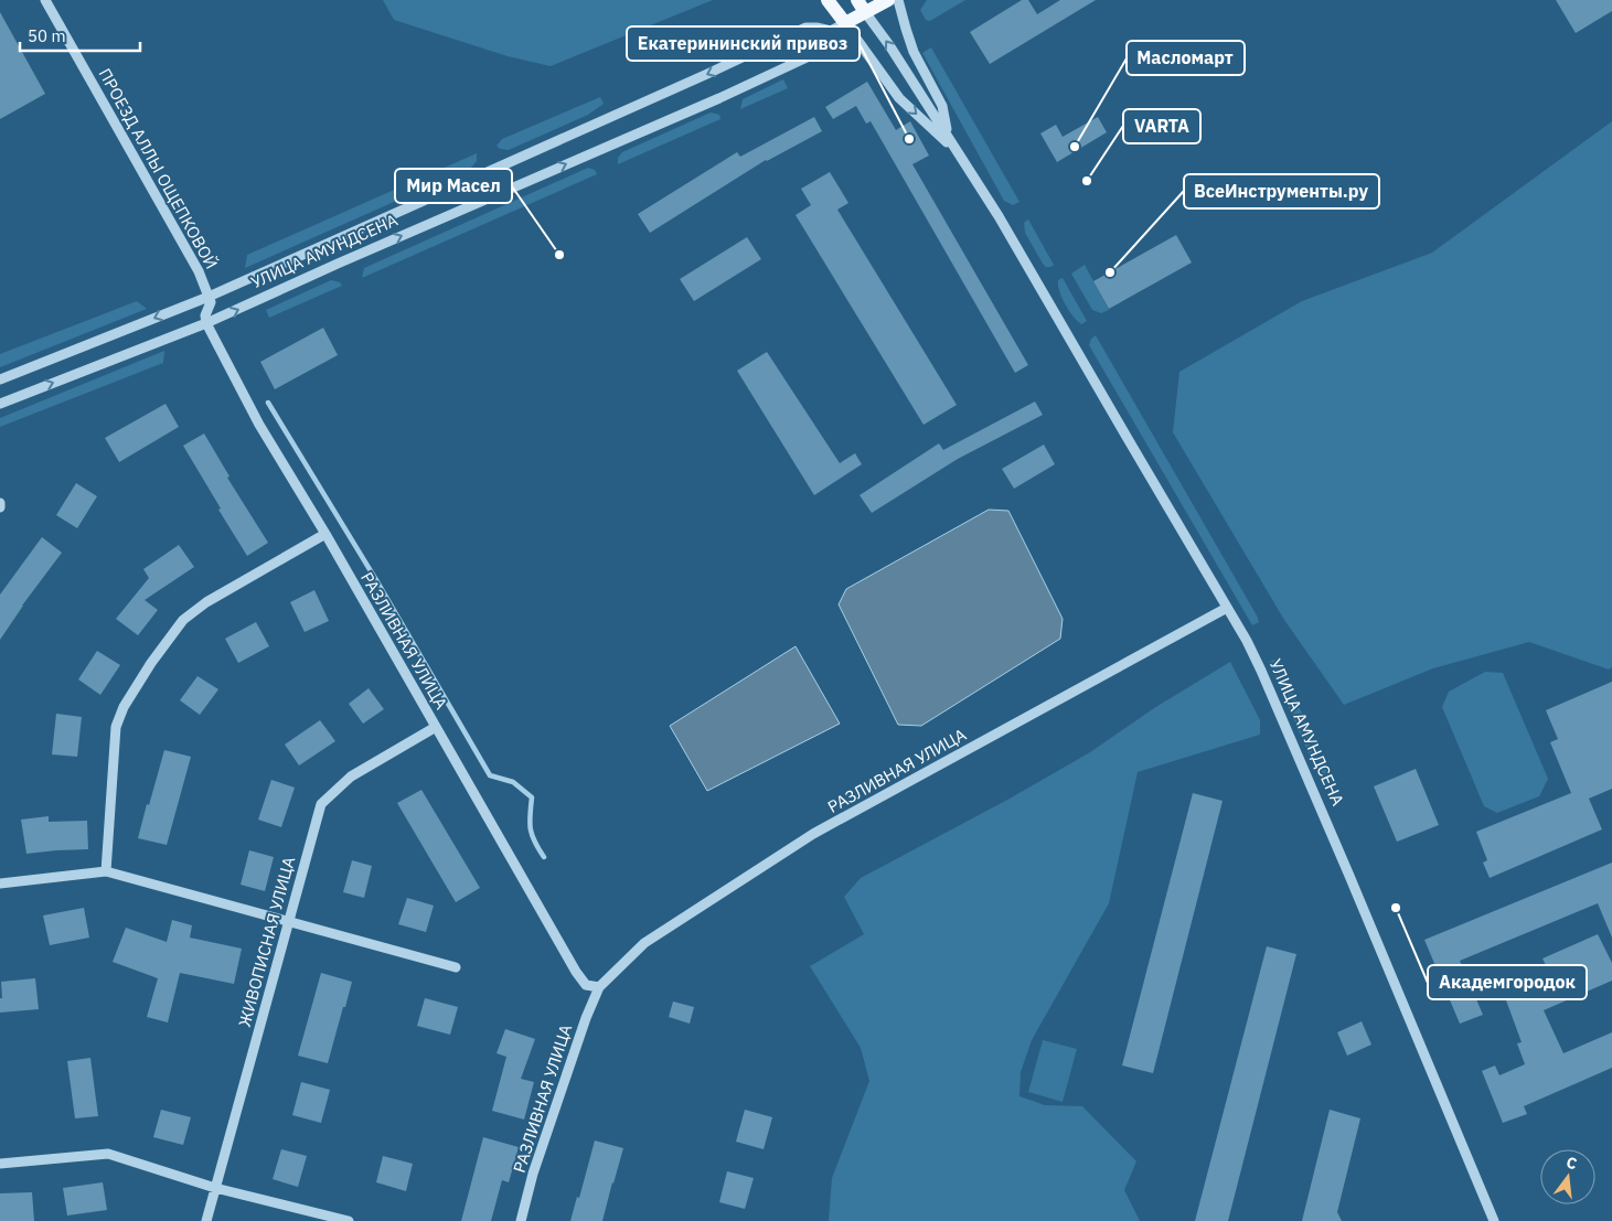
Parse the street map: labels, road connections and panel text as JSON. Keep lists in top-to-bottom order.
{
  "streets": {
    "main road": ["УЛИЦА АМУНДСЕНА"],
    "street": ["ПРОЕЗД АЛЛЫ ОЩЕПКОВОЙ", "РАЗЛИВНАЯ УЛИЦА", "ЖИВОПИСНАЯ УЛИЦА"]
  },
  "crossings": [
    ["ПРОЕЗД АЛЛЫ ОЩЕПКОВОЙ", "УЛИЦА АМУНДСЕНА"],
    ["УЛИЦА АМУНДСЕНА", "РАЗЛИВНАЯ УЛИЦА"],
    ["РАЗЛИВНАЯ УЛИЦА", "ЖИВОПИСНАЯ УЛИЦА"]
  ],
  "places": [
    "Екатерининский привоз",
    "Масломарт",
    "VARTA",
    "Мир Масел",
    "ВсеИнструменты.ру",
    "Академгородок"
  ],
  "scale_bar": "50 m",
  "north": "top"
}
